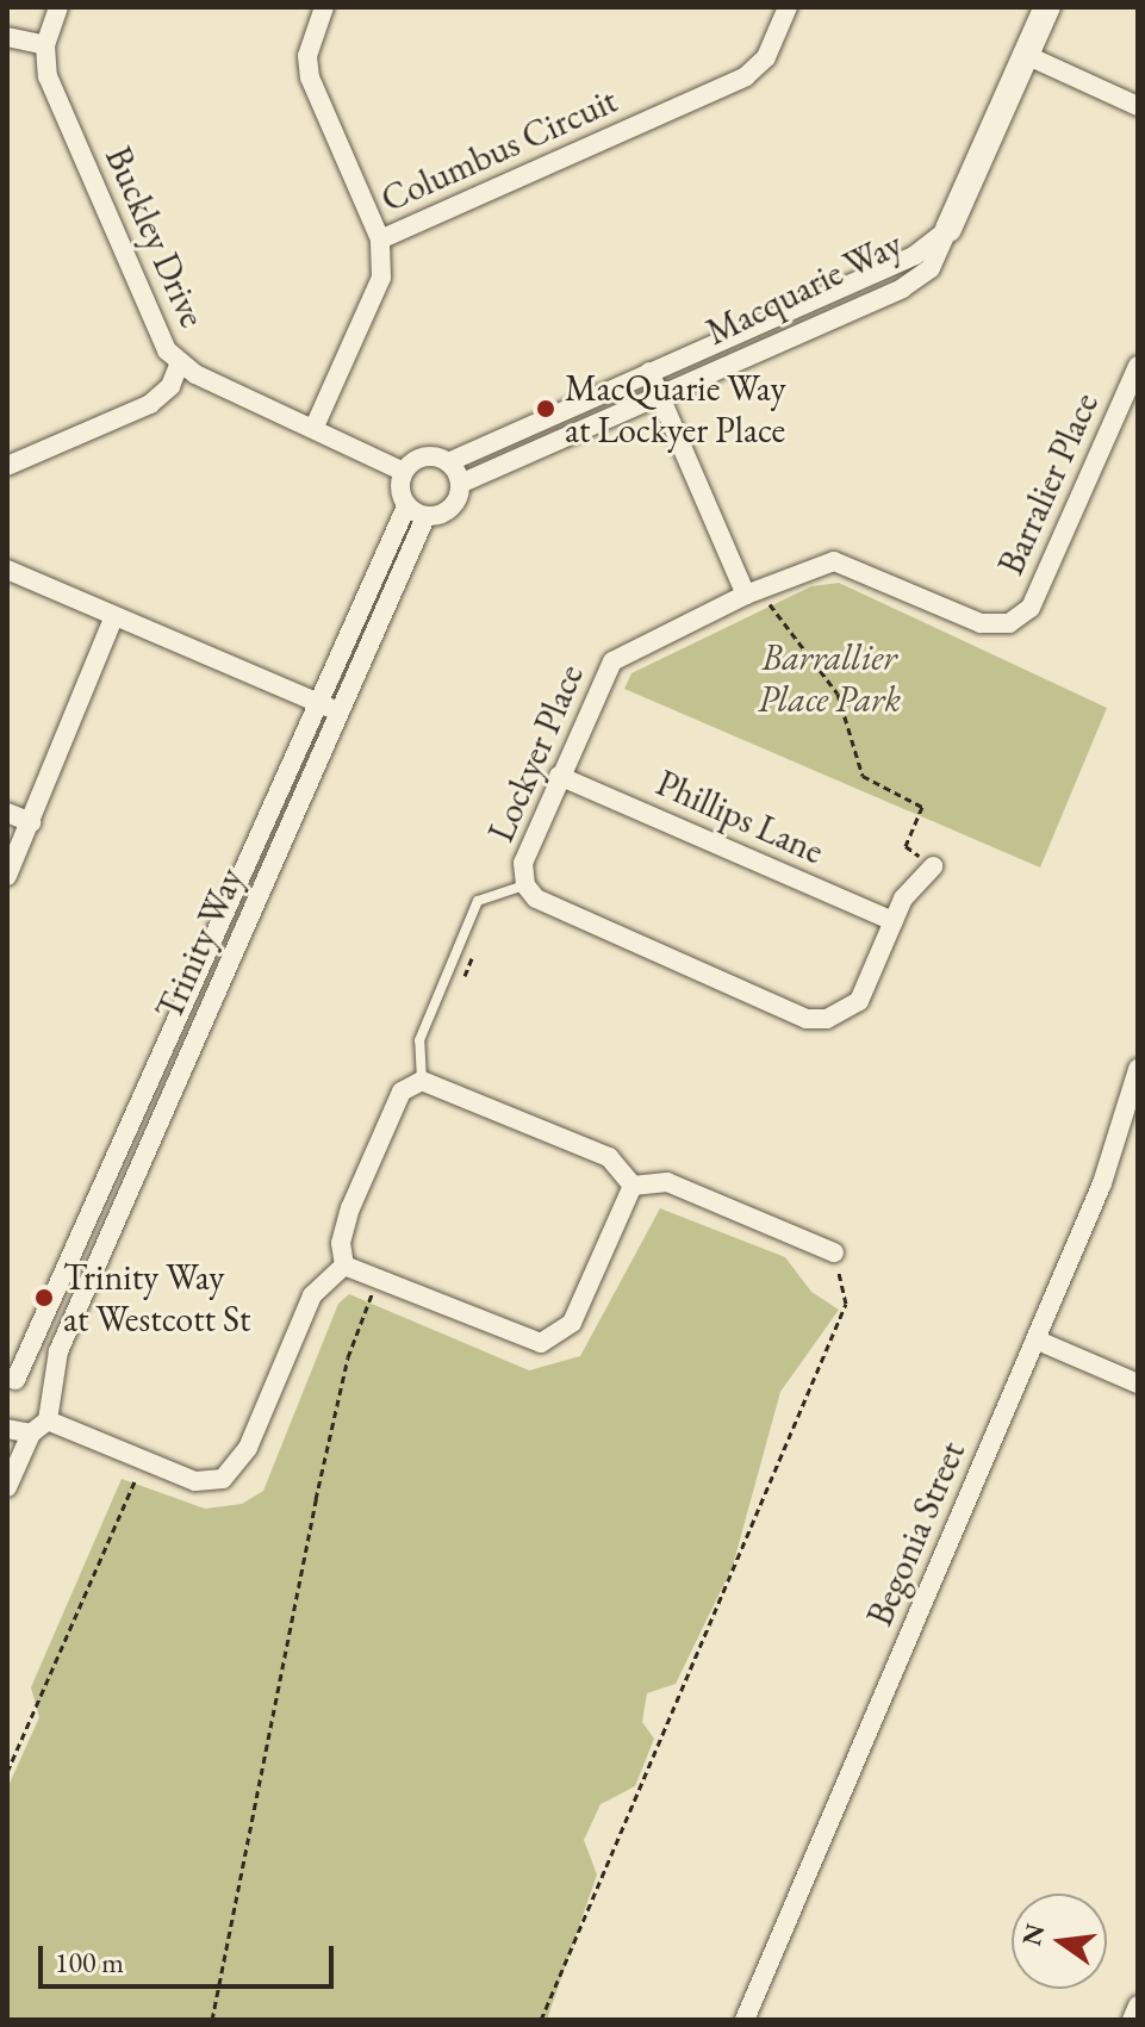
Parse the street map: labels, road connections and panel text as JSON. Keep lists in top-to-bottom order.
{
  "streets": {
    "street": [
      "Columbus Circuit",
      "Buckley Drive",
      "Macquarie Way",
      "Barralier Place",
      "Lockyer Place",
      "Phillips Lane",
      "Trinity Way",
      "Begonia Street"
    ]
  },
  "crossings": [
    ["Buckley Drive", "Macquarie Way"],
    ["Buckley Drive", "Trinity Way"],
    ["Macquarie Way", "Trinity Way"],
    ["Barralier Place", "Lockyer Place"],
    ["Lockyer Place", "Phillips Lane"]
  ],
  "parks": ["Barrallier Place Park"],
  "places": ["MacQuarie Way at Lockyer Place", "Trinity Way at Westcott St"],
  "scale_bar": "100 m",
  "north": "left"
}
